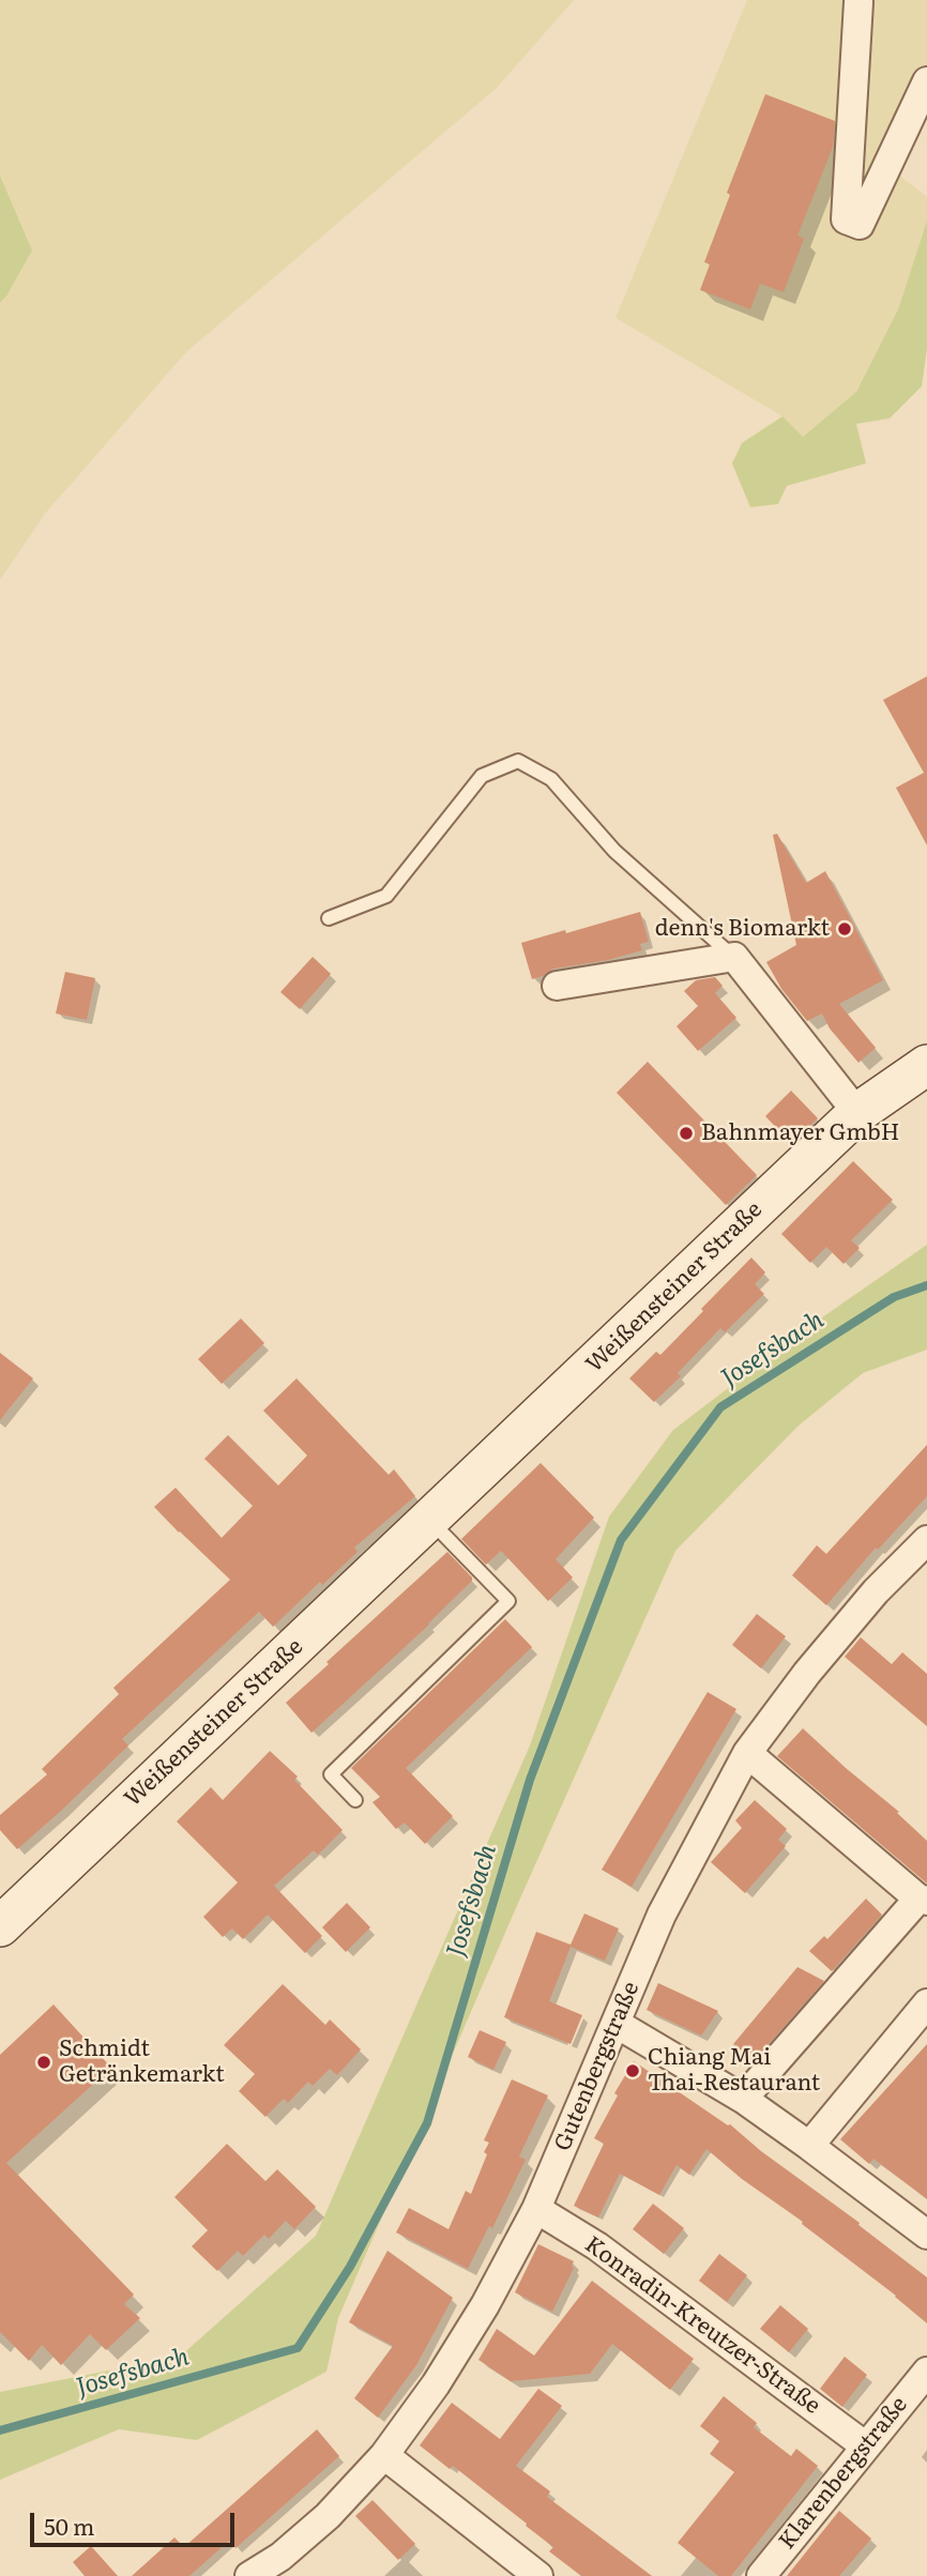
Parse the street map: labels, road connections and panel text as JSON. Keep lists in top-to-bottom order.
{
  "streets": {
    "main road": ["Weißensteiner Straße"],
    "street": ["Gutenbergstraße", "Konradin-Kreutzer-Straße", "Klarenbergstraße"]
  },
  "crossings": [
    ["Gutenbergstraße", "Konradin-Kreutzer-Straße"],
    ["Konradin-Kreutzer-Straße", "Klarenbergstraße"]
  ],
  "water": ["Josefsbach"],
  "places": [
    "denn's Biomarkt",
    "Bahnmayer GmbH",
    "Schmidt Getränkemarkt",
    "Chiang Mai Thai-Restaurant"
  ],
  "scale_bar": "50 m"
}
